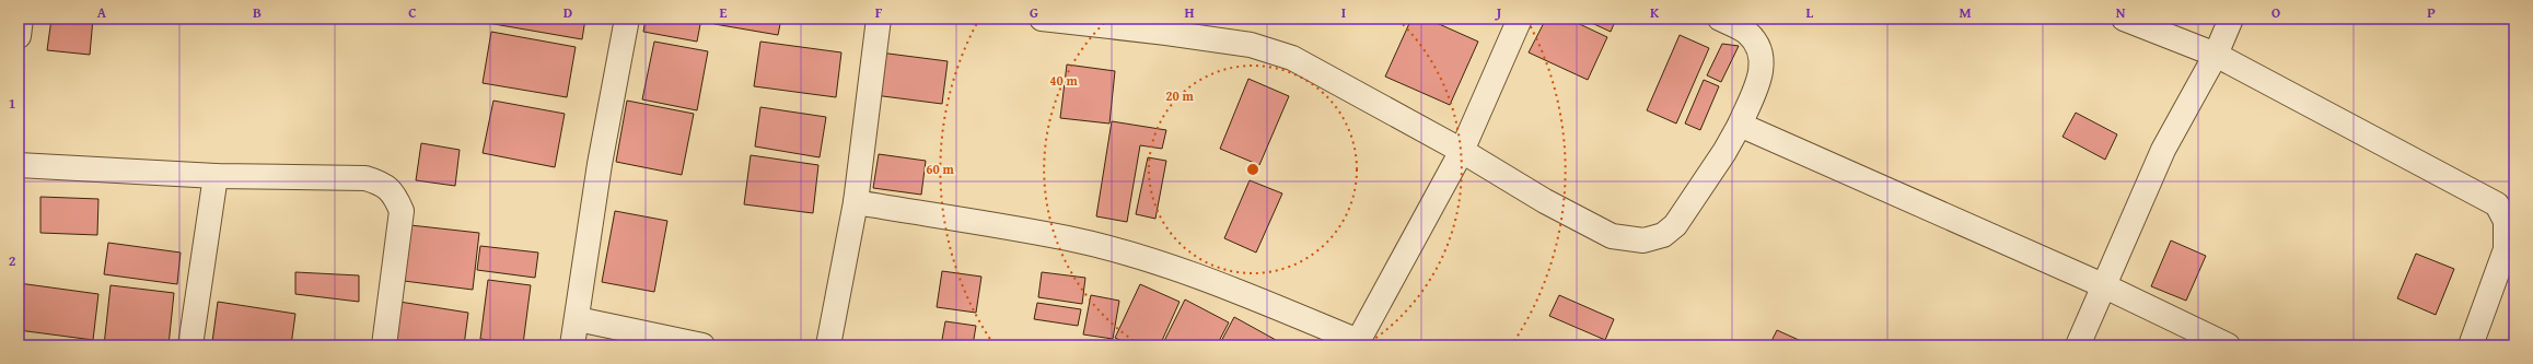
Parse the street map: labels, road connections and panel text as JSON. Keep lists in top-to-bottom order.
{
  "grid": {
    "columns": [
      "A",
      "B",
      "C",
      "D",
      "E",
      "F",
      "G",
      "H",
      "I",
      "J",
      "K",
      "L",
      "M",
      "N",
      "O",
      "P"
    ],
    "rows": ["1", "2"]
  },
  "rings": ["40 m", "20 m", "60 m"]
}
